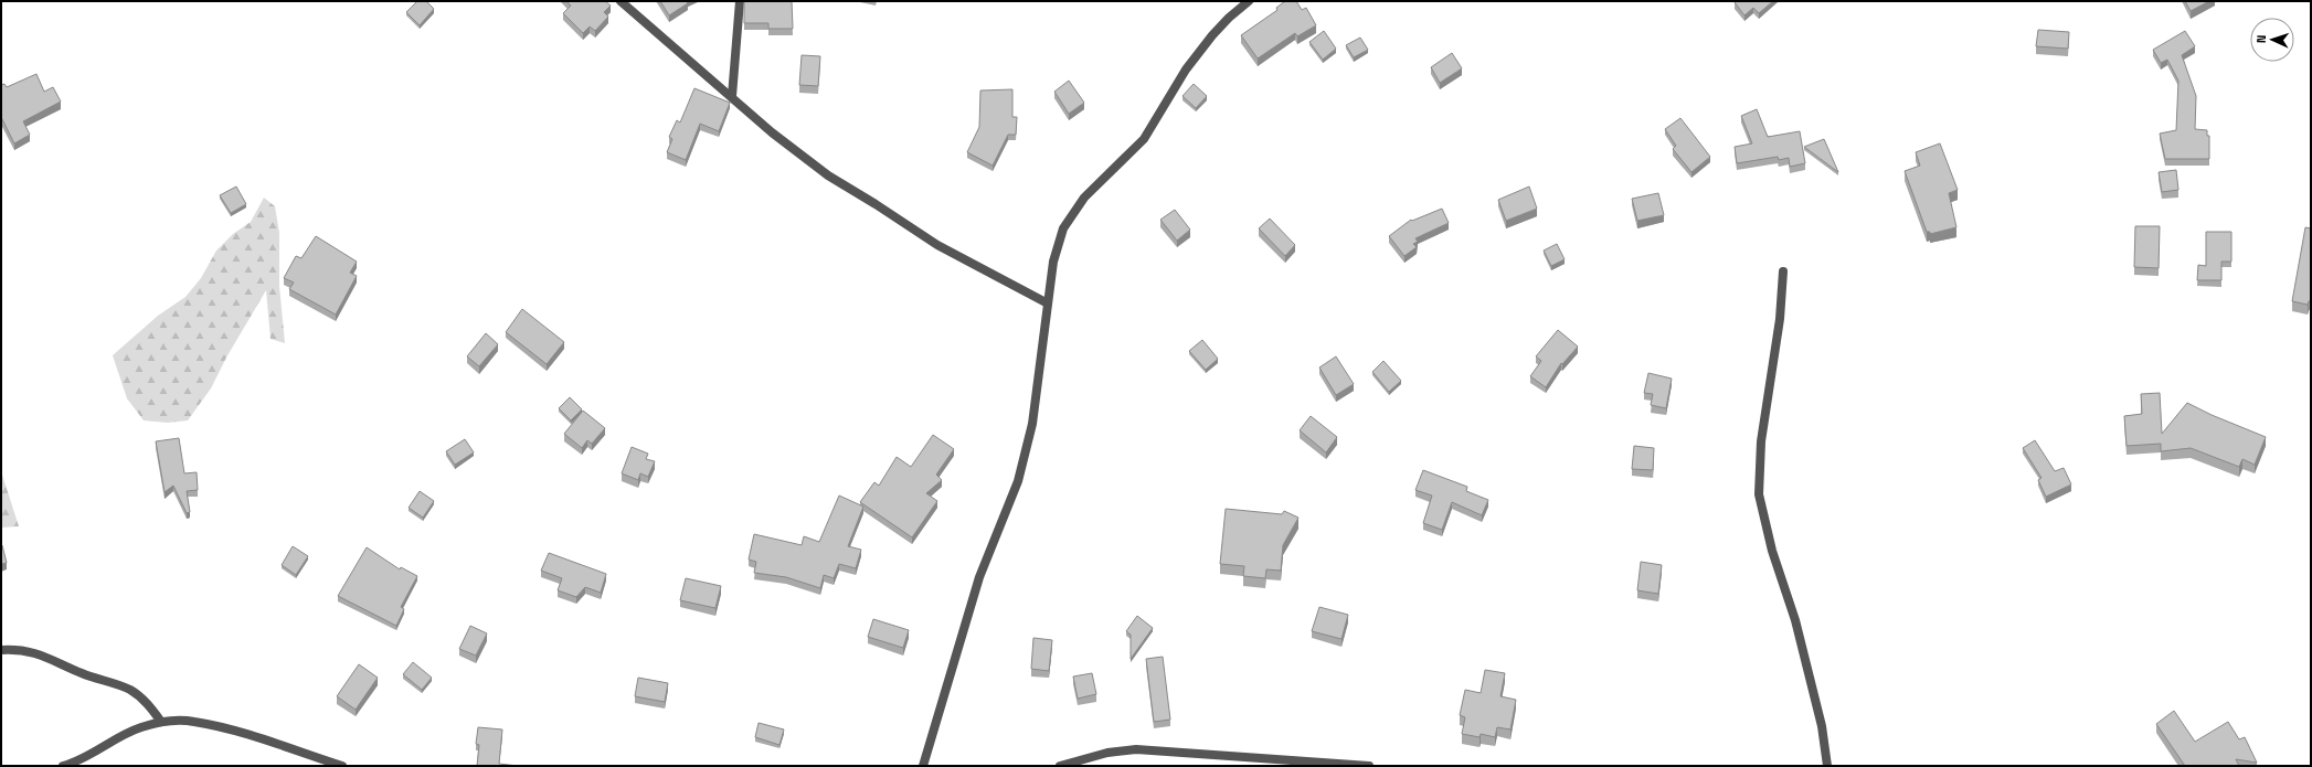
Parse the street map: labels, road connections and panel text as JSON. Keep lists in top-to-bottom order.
{
  "north": "left"
}
